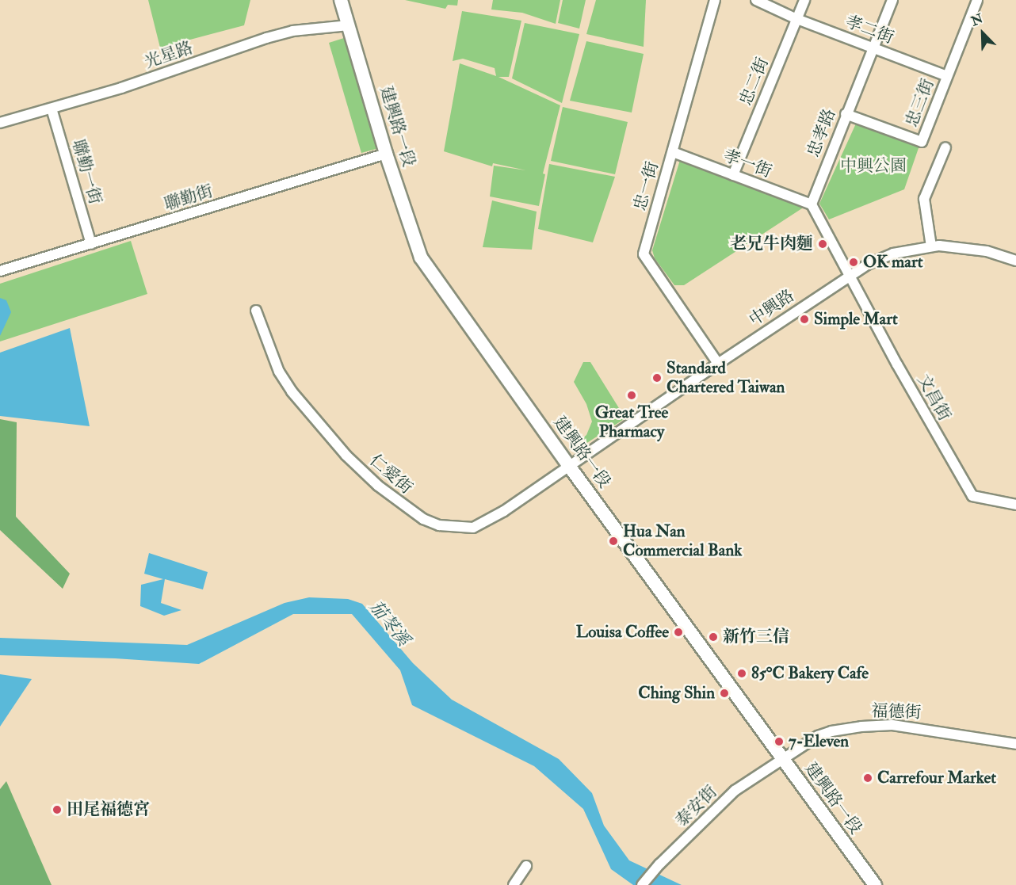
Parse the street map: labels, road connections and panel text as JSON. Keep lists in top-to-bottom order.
{
  "streets": {
    "street": [
      "孝二街",
      "光星路",
      "忠二街",
      "忠三街",
      "建興路一段",
      "忠孝路",
      "孝一街",
      "聯勤一街",
      "忠一街",
      "聯勤街",
      "中興路",
      "文昌街",
      "仁愛街",
      "福德街",
      "泰安街"
    ]
  },
  "crossings": [
    ["孝二街", "忠二街"],
    ["孝二街", "忠三街"],
    ["孝二街", "忠孝路"],
    ["光星路", "建興路一段"],
    ["光星路", "聯勤一街"],
    ["忠二街", "孝一街"],
    ["忠三街", "忠孝路"],
    ["建興路一段", "聯勤街"],
    ["建興路一段", "中興路"],
    ["建興路一段", "仁愛街"],
    ["建興路一段", "福德街"],
    ["建興路一段", "泰安街"],
    ["忠孝路", "孝一街"],
    ["孝一街", "忠一街"],
    ["聯勤一街", "聯勤街"],
    ["忠一街", "中興路"],
    ["中興路", "文昌街"],
    ["中興路", "仁愛街"],
    ["福德街", "泰安街"]
  ],
  "water": ["茄苳溪"],
  "parks": ["中興公園"],
  "places": [
    "老兄牛肉麵",
    "OK mart",
    "Simple Mart",
    "Standard Chartered Taiwan",
    "Great Tree Pharmacy",
    "Hua Nan Commercial Bank",
    "Louisa Coffee",
    "新竹三信",
    "85°C Bakery Cafe",
    "Ching Shin",
    "7-Eleven",
    "Carrefour Market",
    "田尾福德宮"
  ],
  "north": "top left"
}
